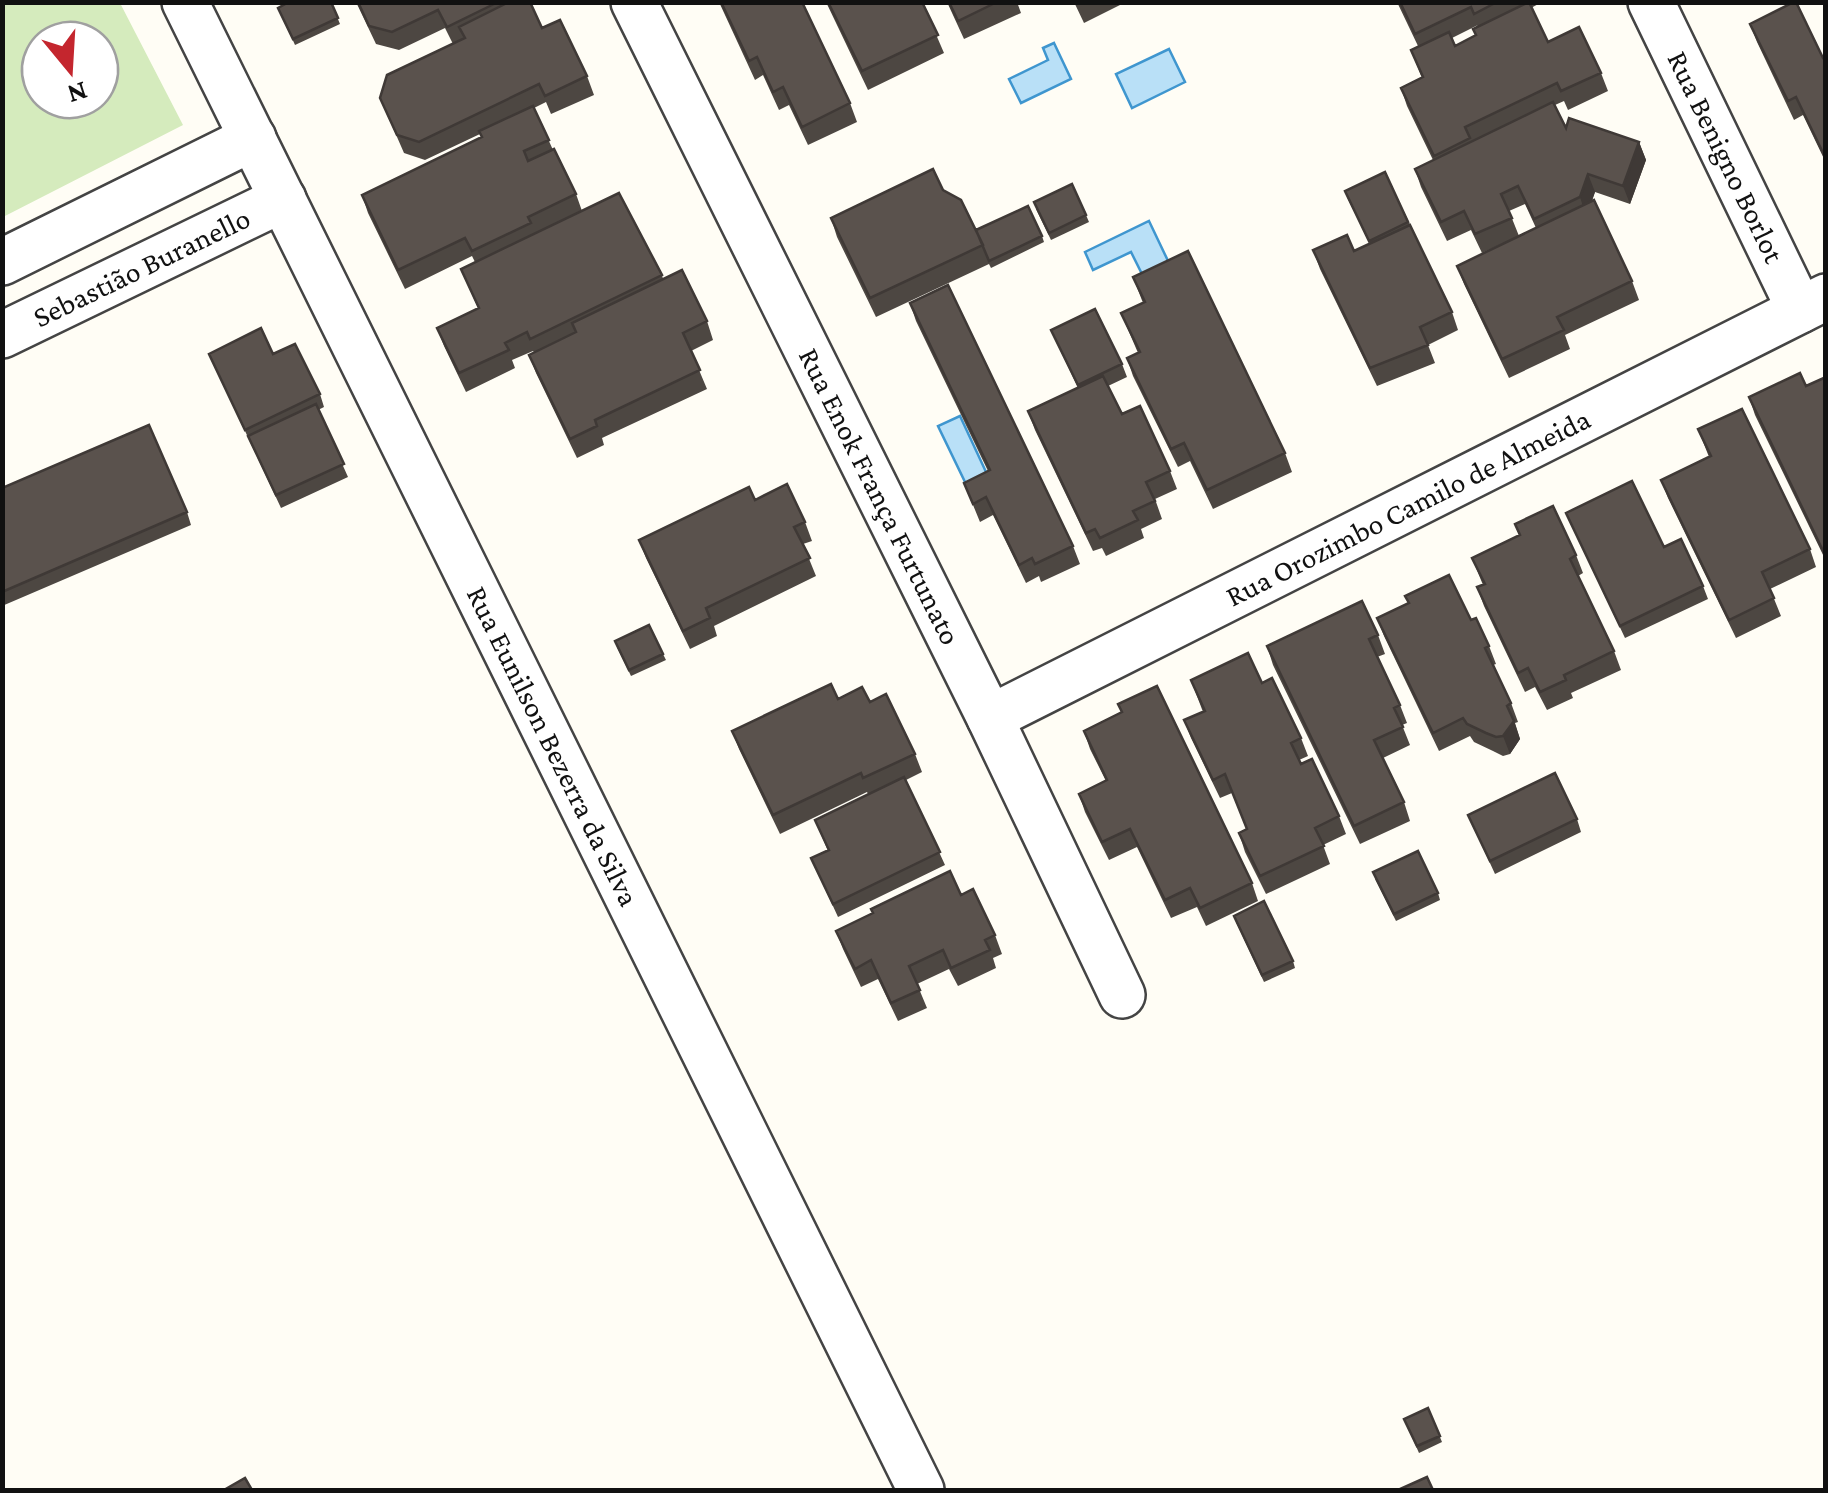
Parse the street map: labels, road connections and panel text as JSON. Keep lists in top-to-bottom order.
{
  "streets": {
    "street": [
      "Rua Benigno Borlot",
      "Sebastião Buranello",
      "Rua Enok França Furtunato",
      "Rua Orozimbo Camilo de Almeida",
      "Rua Eunilson Bezerra da Silva"
    ]
  },
  "crossings": [
    ["Rua Benigno Borlot", "Rua Orozimbo Camilo de Almeida"],
    ["Sebastião Buranello", "Rua Eunilson Bezerra da Silva"],
    ["Rua Enok França Furtunato", "Rua Orozimbo Camilo de Almeida"]
  ],
  "north": "bottom"
}
